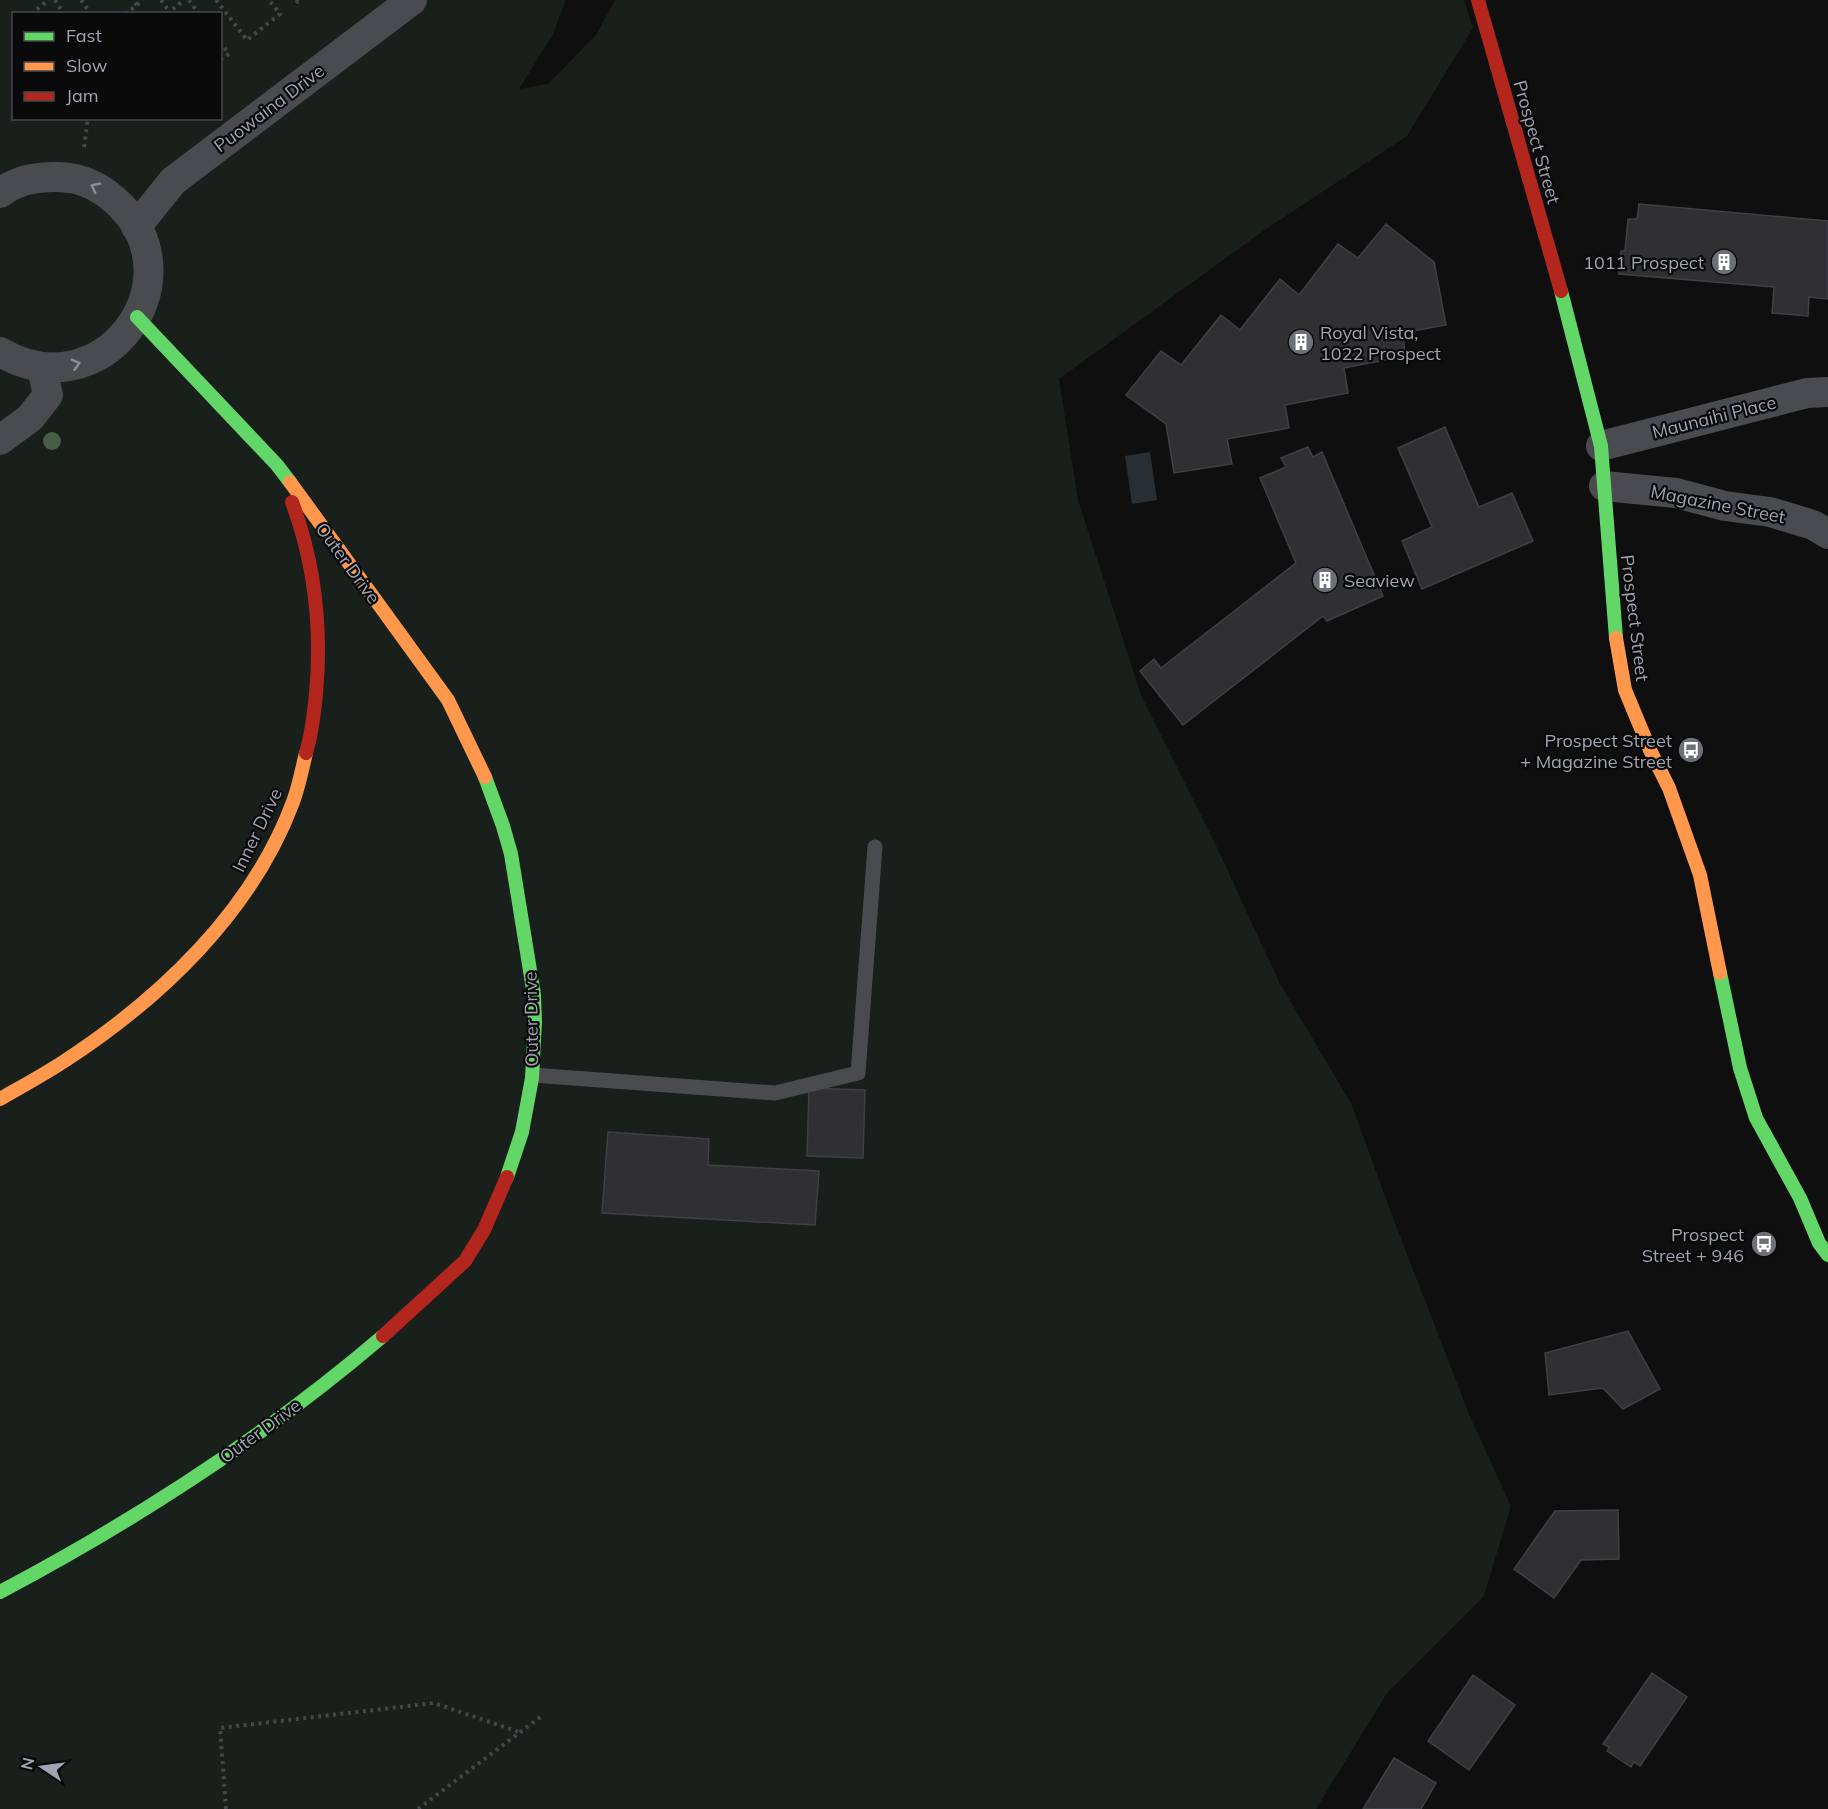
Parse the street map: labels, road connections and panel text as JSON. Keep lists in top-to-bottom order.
{
  "streets": {
    "street": [
      "Puowaina Drive",
      "Prospect Street",
      "Maunaihi Place",
      "Magazine Street",
      "Outer Drive",
      "Inner Drive"
    ]
  },
  "crossings": [
    ["Prospect Street", "Maunaihi Place"],
    ["Prospect Street", "Magazine Street"],
    ["Outer Drive", "Inner Drive"]
  ],
  "places": {
    "building": ["1011 Prospect", "Royal Vista, 1022 Prospect", "Seaview"],
    "bus stop": ["Prospect Street + Magazine Street", "Prospect Street + 946"]
  },
  "legend": ["Fast", "Slow", "Jam"],
  "north": "left"
}
